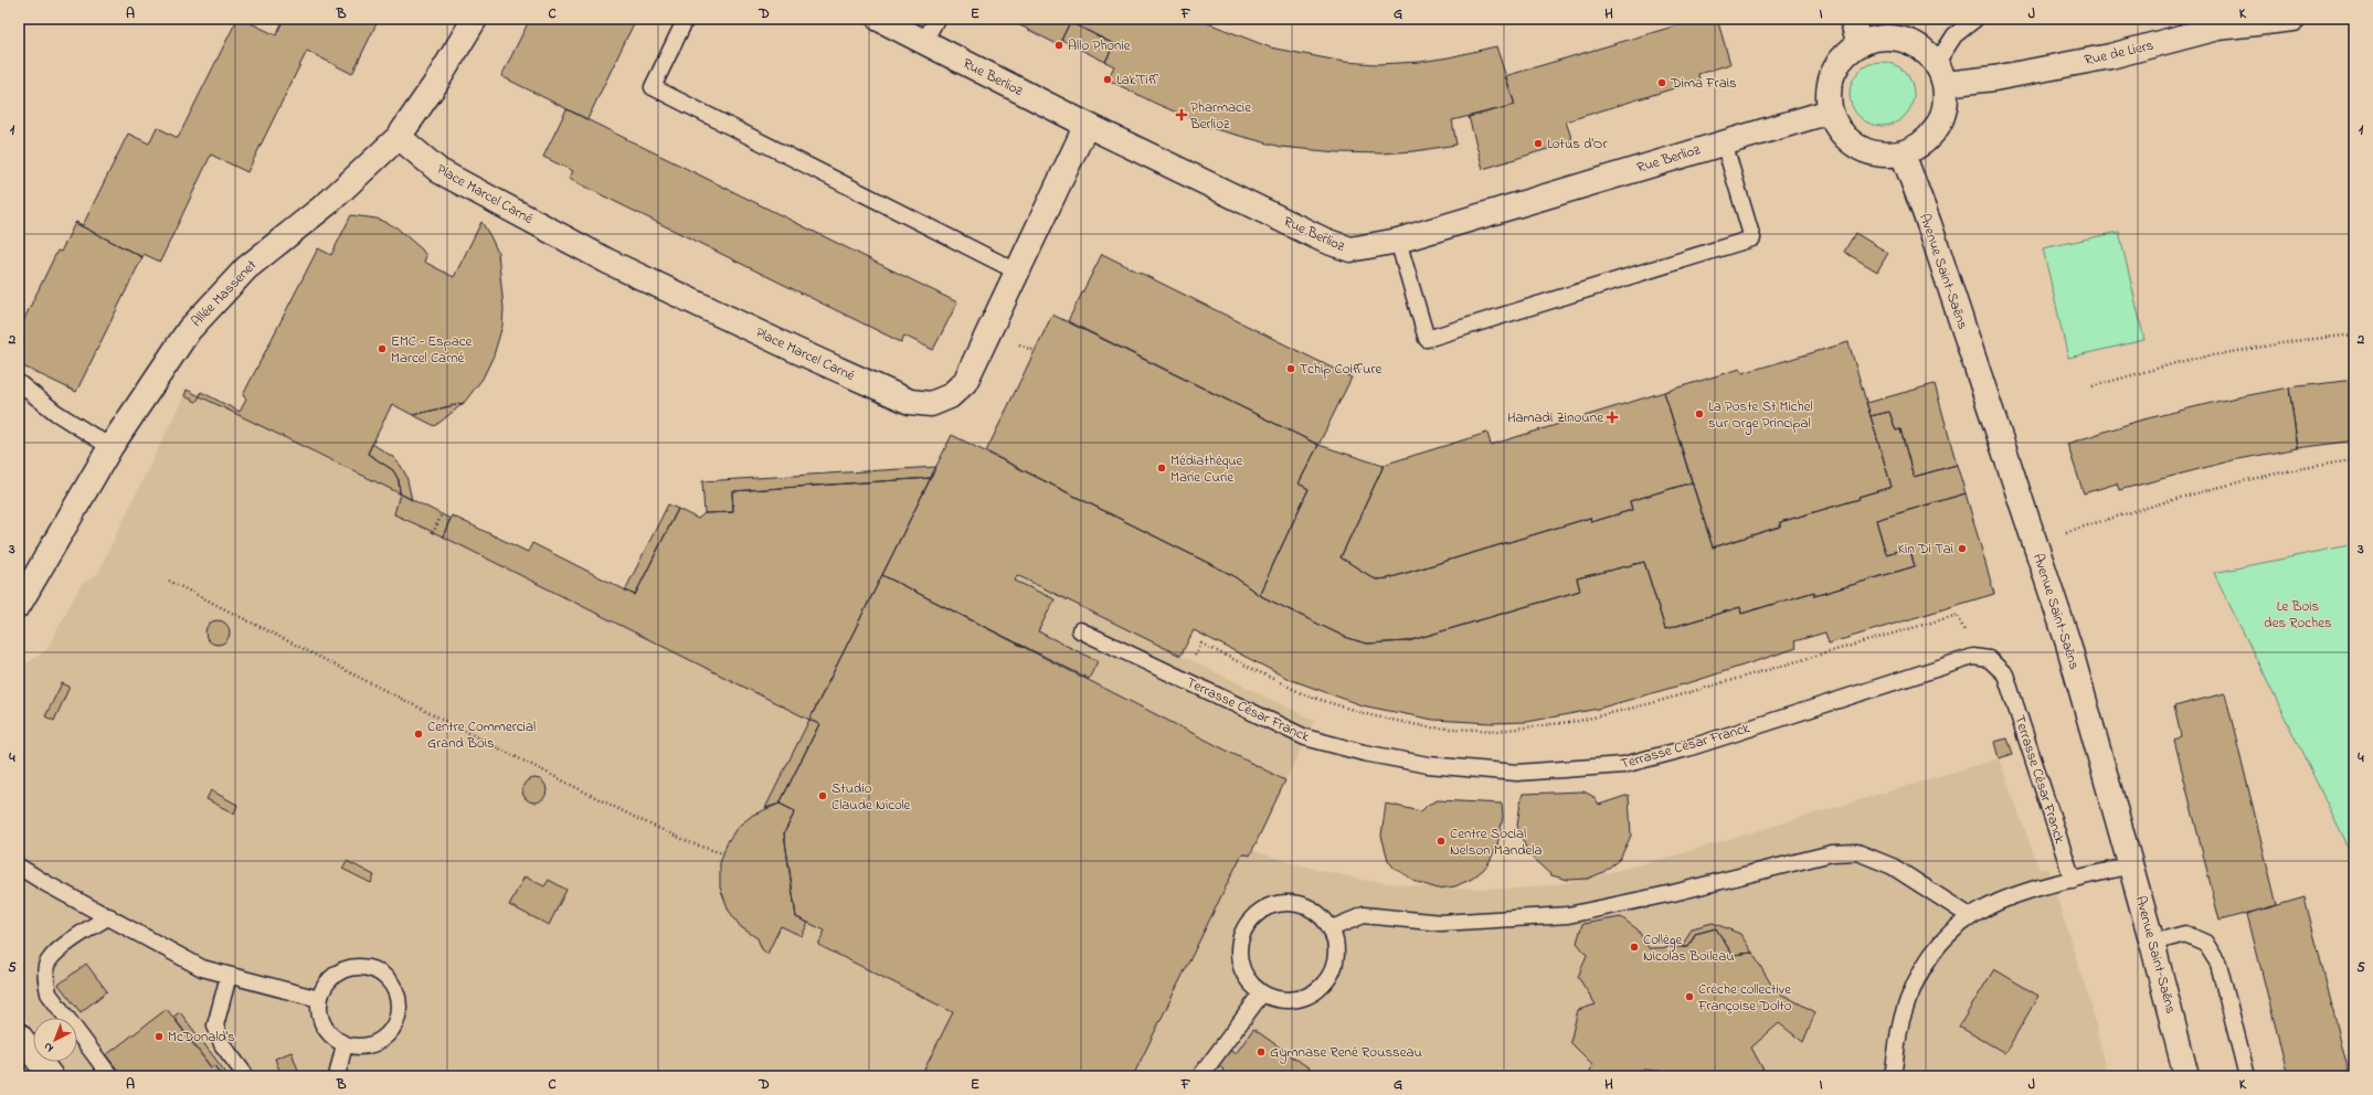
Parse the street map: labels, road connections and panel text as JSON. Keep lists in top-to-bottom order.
{
  "streets": {
    "street": [
      "Rue de Liers",
      "Rue Berlioz",
      "Place Marcel Carné",
      "Avenue Saint-Saëns",
      "Allée Massenet"
    ],
    "lane": ["Terrasse César Franck"]
  },
  "crossings": [
    ["Rue de Liers", "Rue Berlioz"],
    ["Rue de Liers", "Avenue Saint-Saëns"],
    ["Rue Berlioz", "Place Marcel Carné"],
    ["Rue Berlioz", "Avenue Saint-Saëns"],
    ["Place Marcel Carné", "Allée Massenet"]
  ],
  "parks": ["Le Bois des Roches"],
  "places": {
    "other": [
      "Allo Phonie",
      "Lak'Tiff",
      "Dima Frais",
      "Lotus d'Or",
      "EMC – Espace Marcel Carné",
      "Tchip Coiffure",
      "La Poste St Michel sur Orge Principal",
      "Médiathèque Marie Curie",
      "Kin Di Tai",
      "Centre Commercial Grand Bois",
      "Studio Claude Nicole",
      "Centre Social Nelson Mandela",
      "Collège Nicolas Boileau",
      "Crèche collective Françoise Dolto",
      "McDonald's",
      "Gymnase René Rousseau"
    ],
    "health": ["Pharmacie Berlioz", "Hamadi Zinoune"]
  },
  "north": "bottom left",
  "grid": {
    "columns": [
      "A",
      "B",
      "C",
      "D",
      "E",
      "F",
      "G",
      "H",
      "I",
      "J",
      "K"
    ],
    "rows": [
      "1",
      "2",
      "3",
      "4",
      "5"
    ]
  }
}
